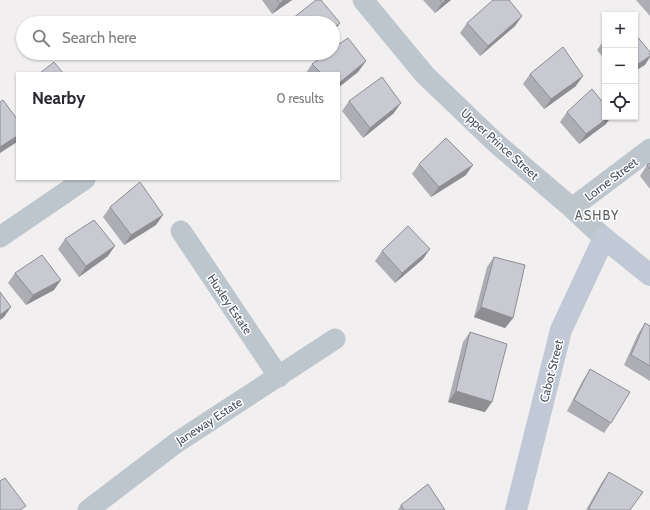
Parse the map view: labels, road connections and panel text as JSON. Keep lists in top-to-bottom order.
{
  "streets": {
    "street": [
      "Upper Prince Street",
      "Lorne Street",
      "Huxley Estate",
      "Cabot Street",
      "Janeway Estate"
    ]
  },
  "crossings": [
    ["Upper Prince Street", "Lorne Street"],
    ["Upper Prince Street", "Cabot Street"],
    ["Huxley Estate", "Janeway Estate"]
  ],
  "districts": ["ASHBY"],
  "page": {
    "map_buttons": ["+", "−"],
    "search": "Search here",
    "heading": ["Nearby", "0 results"]
  }
}
